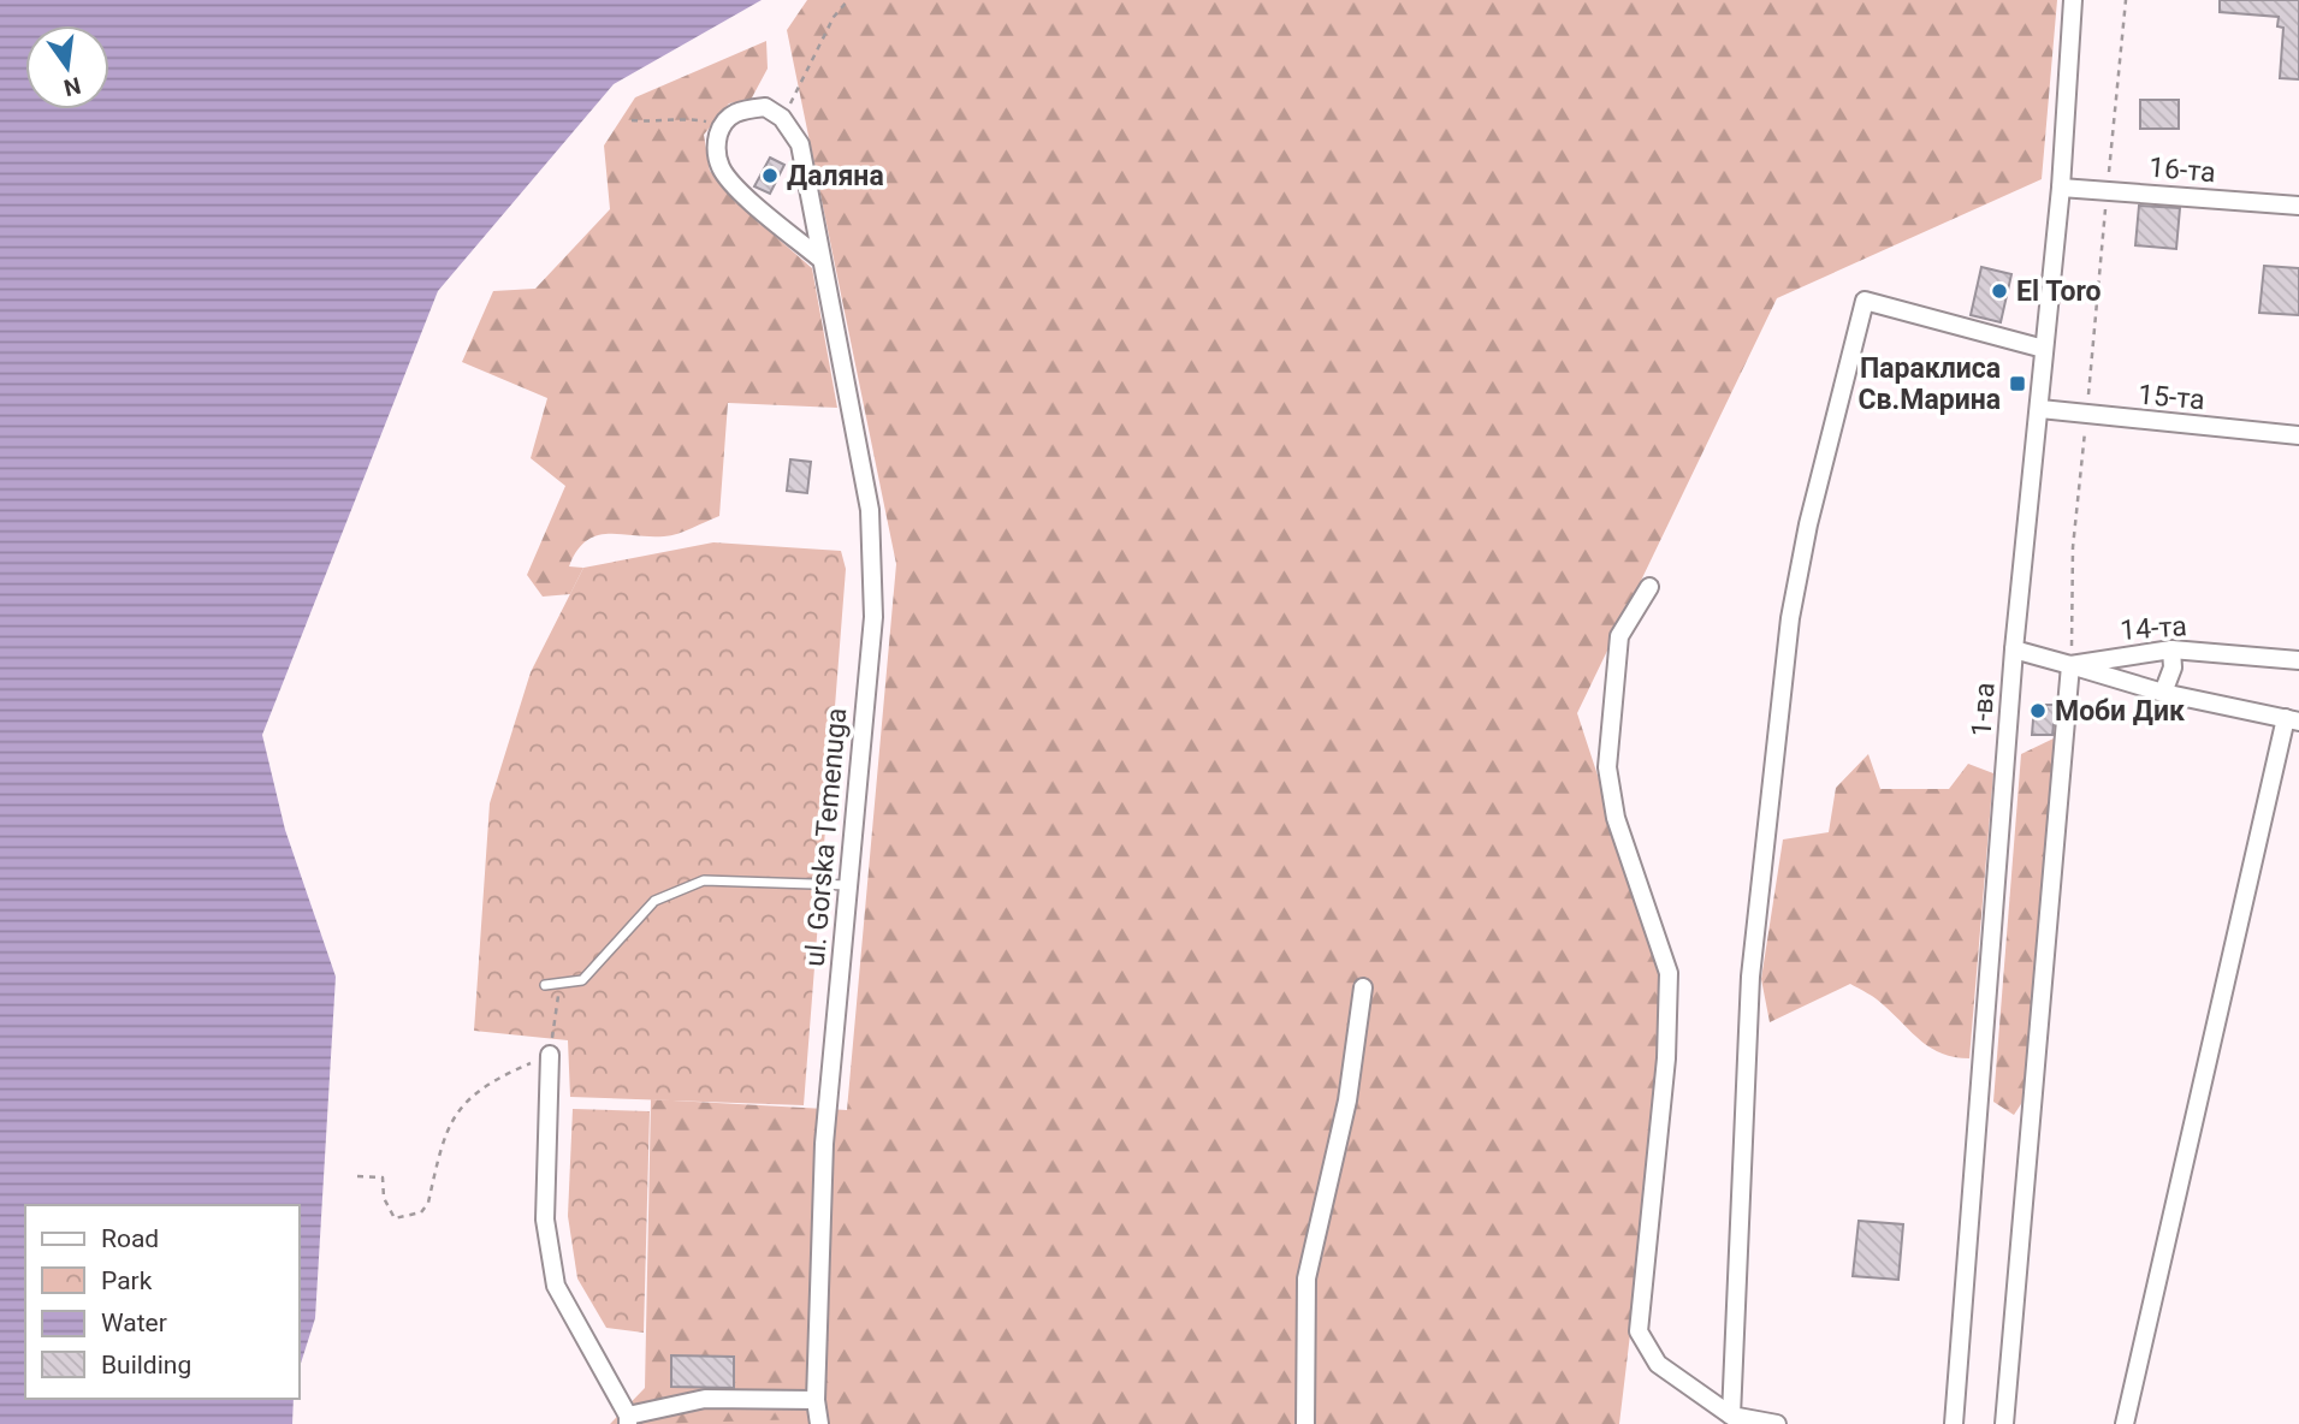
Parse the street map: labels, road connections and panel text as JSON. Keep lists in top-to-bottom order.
{
  "streets": {
    "street": [
      "16-та",
      "15-та",
      "14-та",
      "1-ва",
      "ul. Gorska Temenuga"
    ]
  },
  "crossings": [
    ["16-та", "1-ва"],
    ["15-та", "1-ва"],
    ["14-та", "1-ва"]
  ],
  "places": {
    "other": ["Даляна", "El Toro", "Моби Дик"],
    "transit": ["Параклиса Св.Марина"]
  },
  "legend": [
    "Road",
    "Park",
    "Water",
    "Building"
  ],
  "north": "bottom"
}
